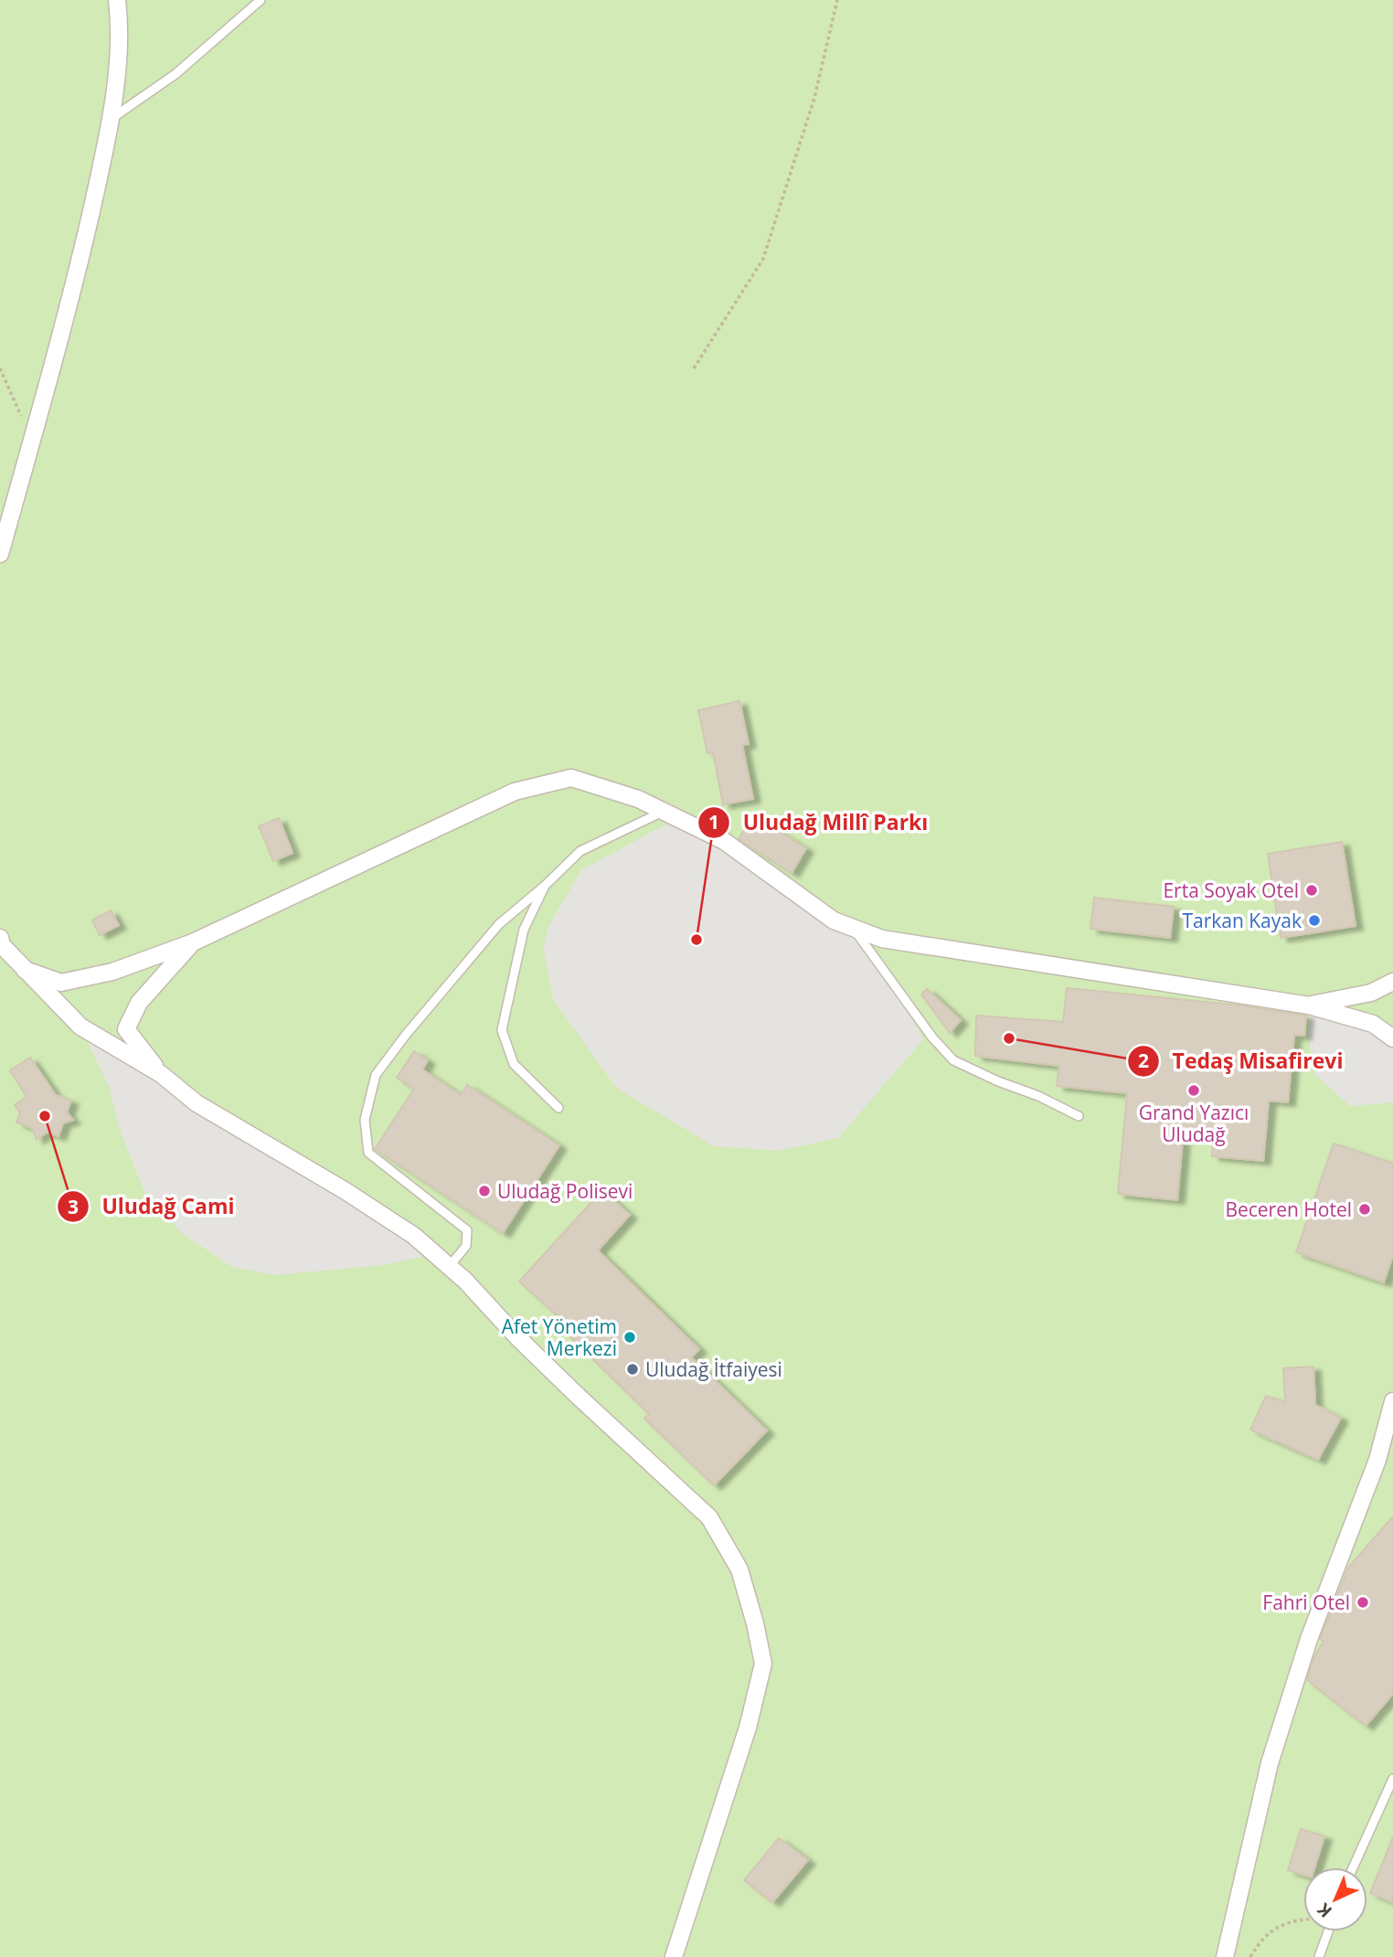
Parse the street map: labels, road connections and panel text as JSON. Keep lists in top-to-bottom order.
{
  "places": [
    "Erta Soyak Otel",
    "Tarkan Kayak",
    "Uludağ Millî Parkı",
    "Tedaş Misafirevi",
    "Grand Yazıcı Uludağ",
    "Uludağ Cami",
    "Uludağ Polisevi",
    "Beceren Hotel",
    "Afet Yönetim Merkezi",
    "Uludağ İtfaiyesi",
    "Fahri Otel"
  ],
  "north": "bottom left"
}
